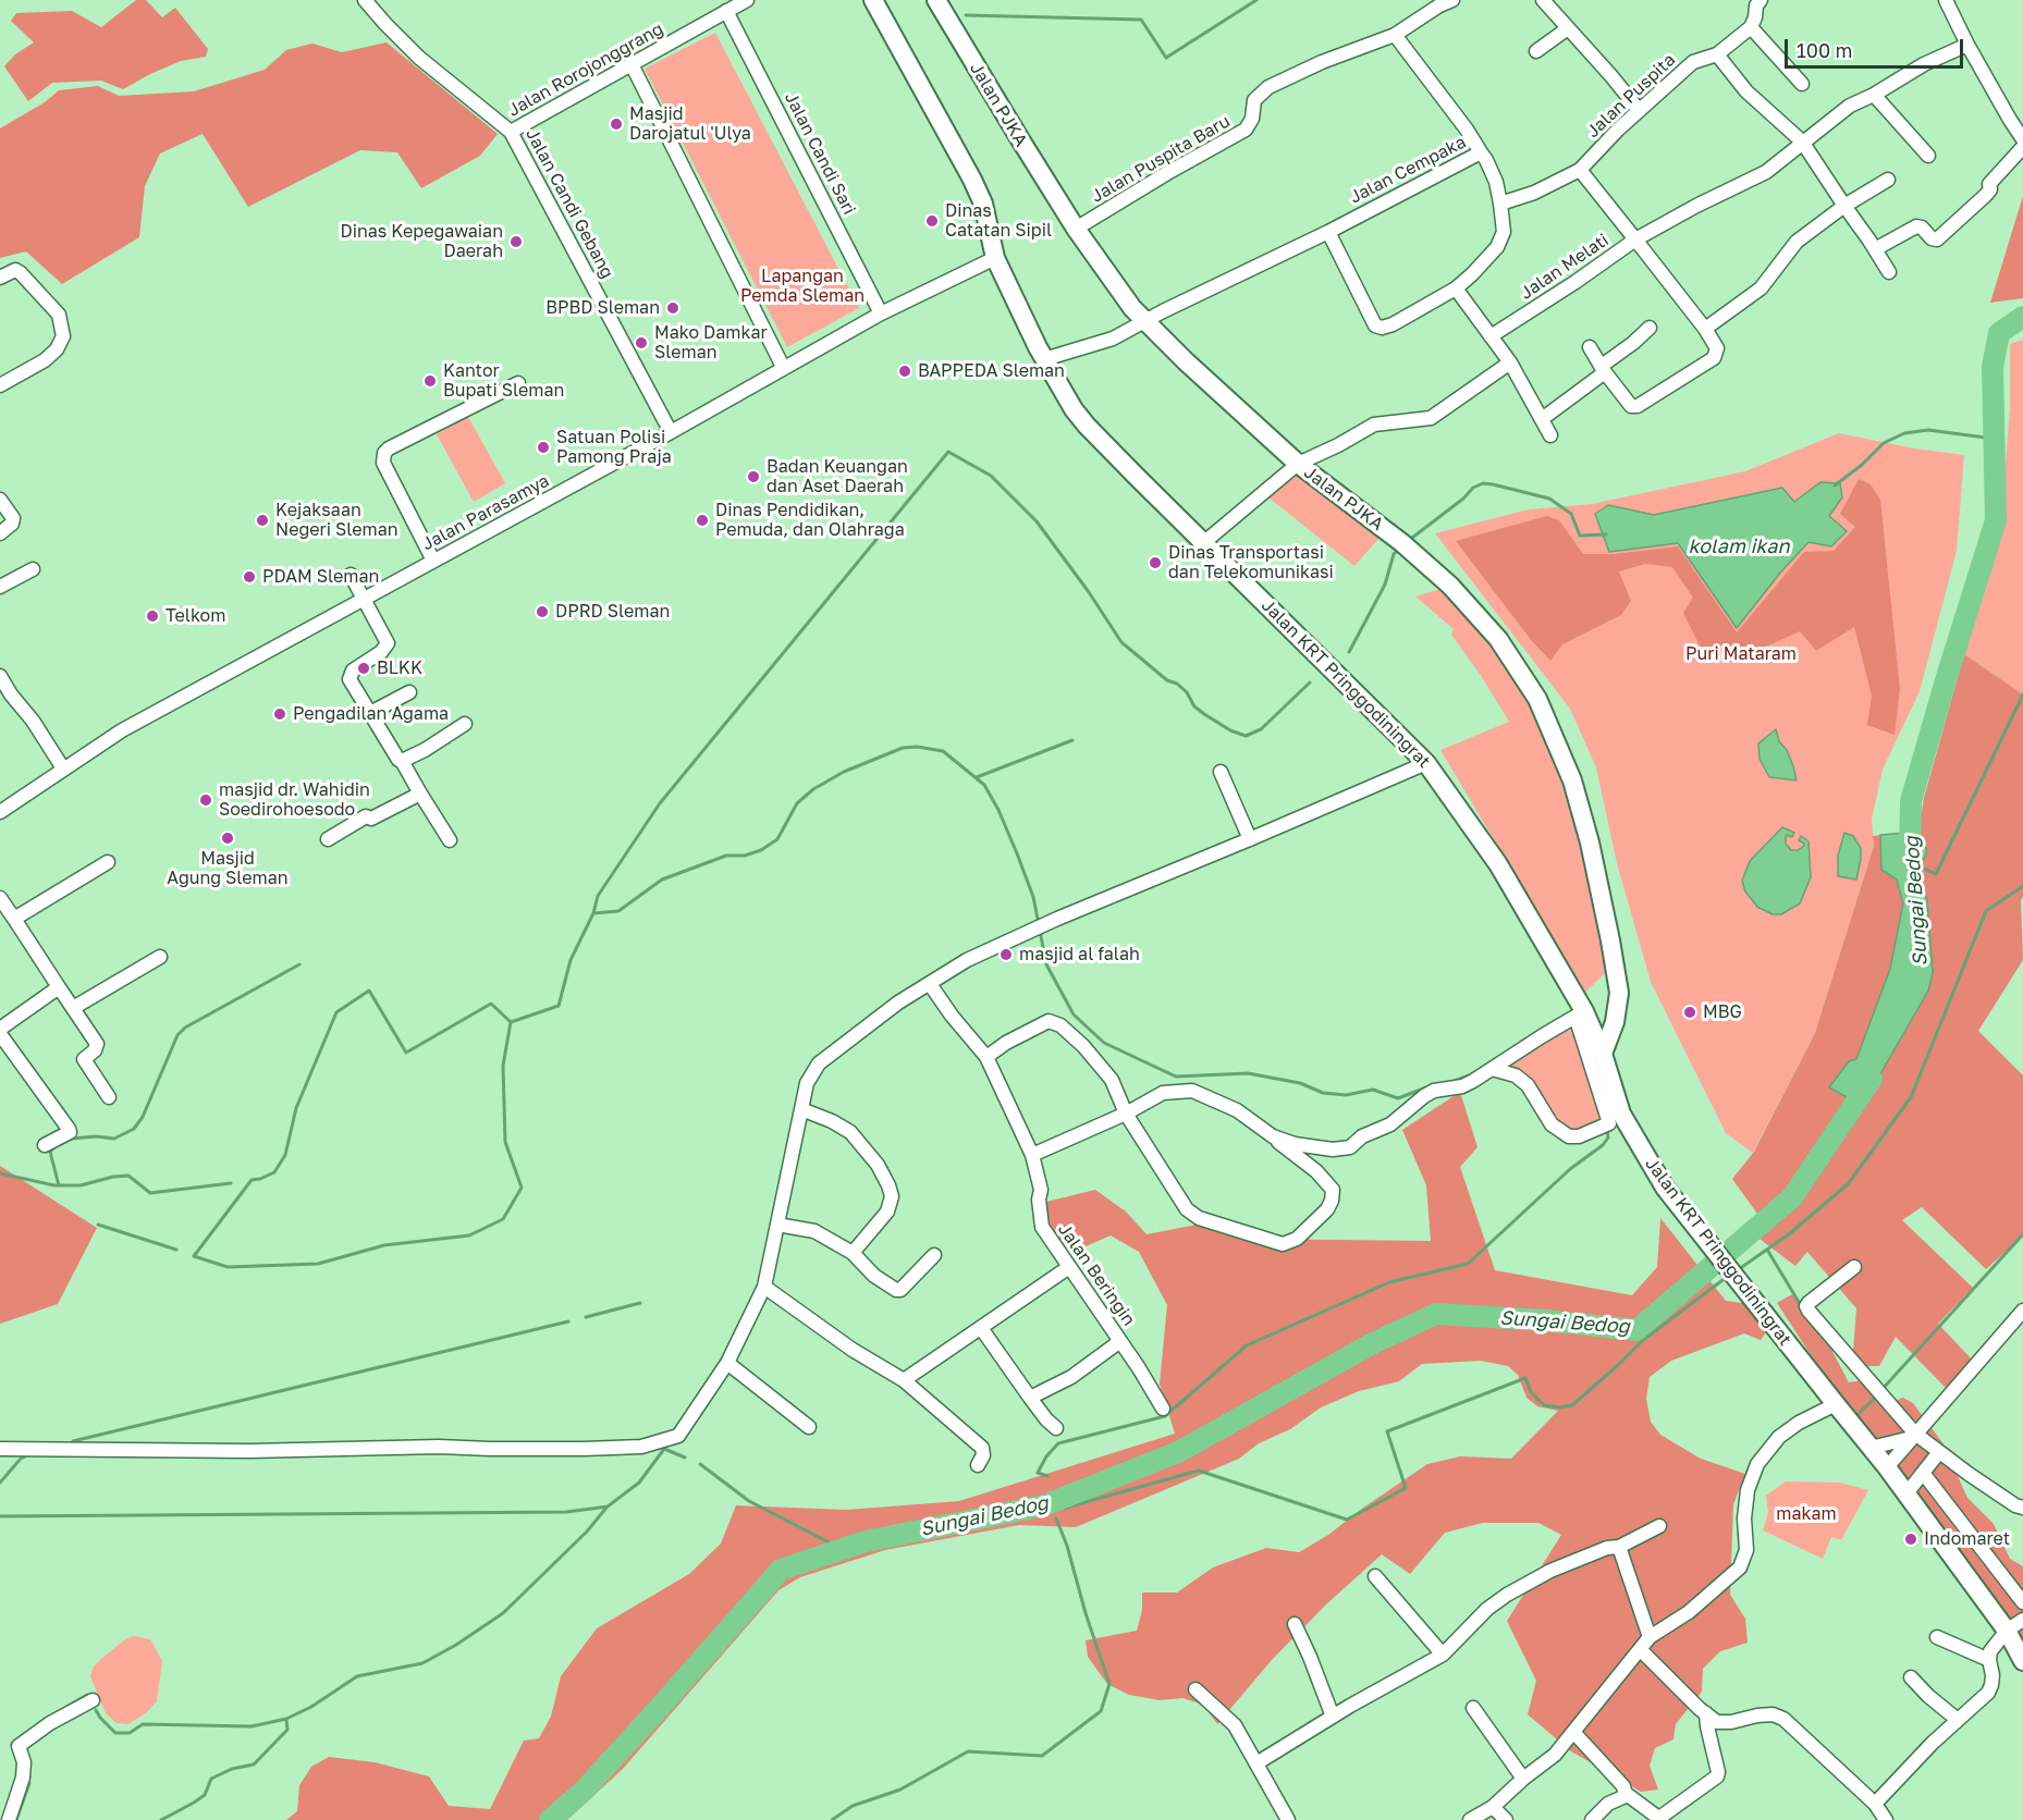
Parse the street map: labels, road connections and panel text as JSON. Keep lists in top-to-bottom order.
{
  "streets": {
    "main road": ["Jalan PJKA", "Jalan KRT Pringgodiningrat"],
    "street": [
      "Jalan Rorojonggrang",
      "Jalan Puspita",
      "Jalan Candi Sari",
      "Jalan Puspita Baru",
      "Jalan Cempaka",
      "Jalan Candi Gebang",
      "Jalan Melati",
      "Jalan Parasamya",
      "Jalan Beringin"
    ]
  },
  "crossings": [
    ["Jalan Rorojonggrang", "Jalan Candi Sari"],
    ["Jalan Rorojonggrang", "Jalan Candi Gebang"],
    ["Jalan PJKA", "Jalan Puspita Baru"],
    ["Jalan PJKA", "Jalan Cempaka"],
    ["Jalan PJKA", "Jalan KRT Pringgodiningrat"],
    ["Jalan Candi Sari", "Jalan Parasamya"],
    ["Jalan Cempaka", "Jalan KRT Pringgodiningrat"],
    ["Jalan Candi Gebang", "Jalan Parasamya"],
    ["Jalan Parasamya", "Jalan KRT Pringgodiningrat"]
  ],
  "water": ["kolam ikan", "Sungai Bedog"],
  "parks": ["Lapangan Pemda Sleman", "Puri Mataram", "makam"],
  "places": [
    "Masjid Darojatul 'Ulya",
    "Dinas Catatan Sipil",
    "Dinas Kepegawaian Daerah",
    "BPBD Sleman",
    "Mako Damkar Sleman",
    "BAPPEDA Sleman",
    "Kantor Bupati Sleman",
    "Satuan Polisi Pamong Praja",
    "Badan Keuangan dan Aset Daerah",
    "Kejaksaan Negeri Sleman",
    "Dinas Pendidikan, Pemuda, dan Olahraga",
    "Dinas Transportasi dan Telekomunikasi",
    "PDAM Sleman",
    "DPRD Sleman",
    "Telkom",
    "BLKK",
    "Pengadilan Agama",
    "masjid dr. Wahidin Soedirohoesodo",
    "Masjid Agung Sleman",
    "masjid al falah",
    "MBG",
    "Indomaret"
  ],
  "scale_bar": "100 m"
}
